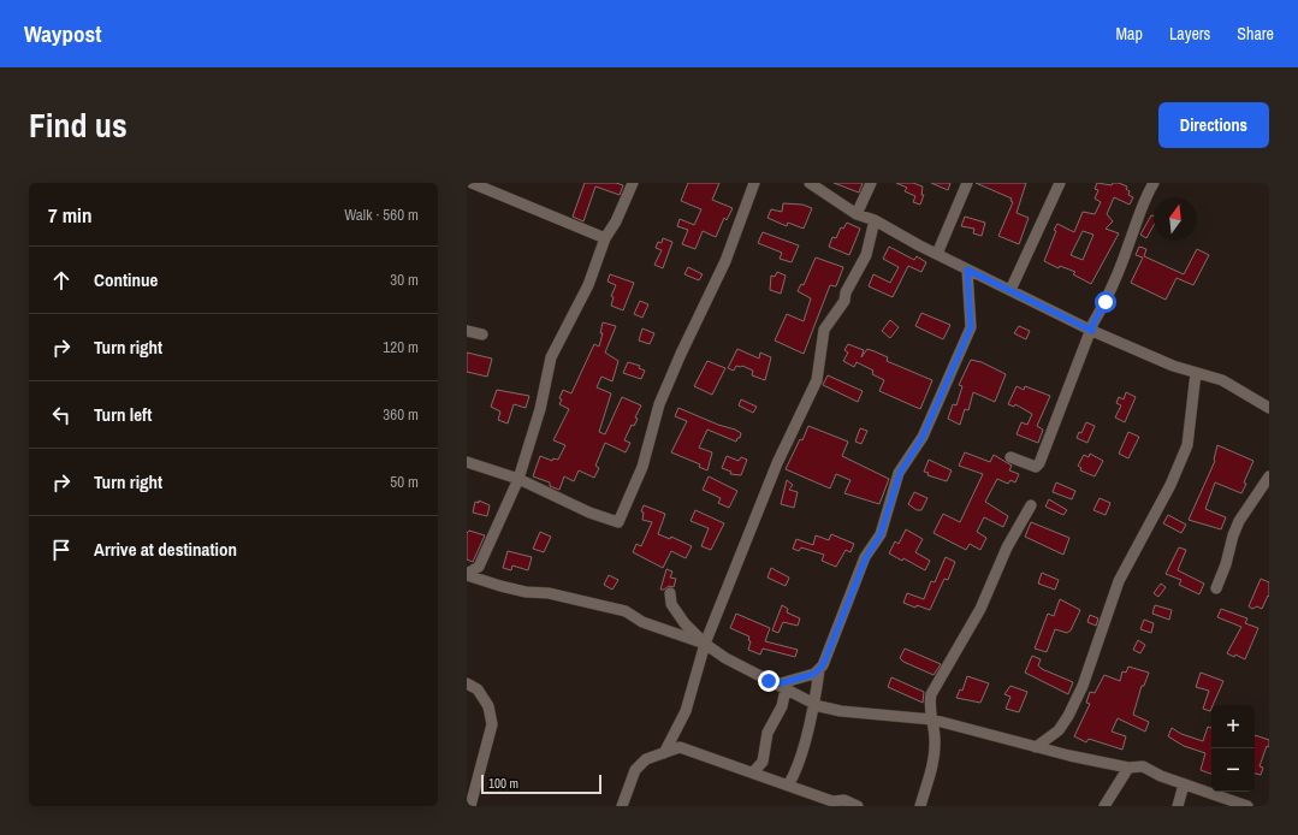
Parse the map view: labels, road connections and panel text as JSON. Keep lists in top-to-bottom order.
{
  "scale_bar": "100 m",
  "north": "top",
  "page": {
    "header": "Waypost",
    "nav": ["Map", "Layers", "Share"],
    "title": "Find us",
    "buttons": "Directions",
    "heading": ["7 min", "Walk · 560 m"],
    "list": [
      ["Continue", "30 m"],
      ["Turn right", "120 m"],
      ["Turn left", "360 m"],
      ["Turn right", "50 m"],
      "Arrive at destination"
    ],
    "map_buttons": ["+", "−"],
    "scale": "100 m"
  }
}
